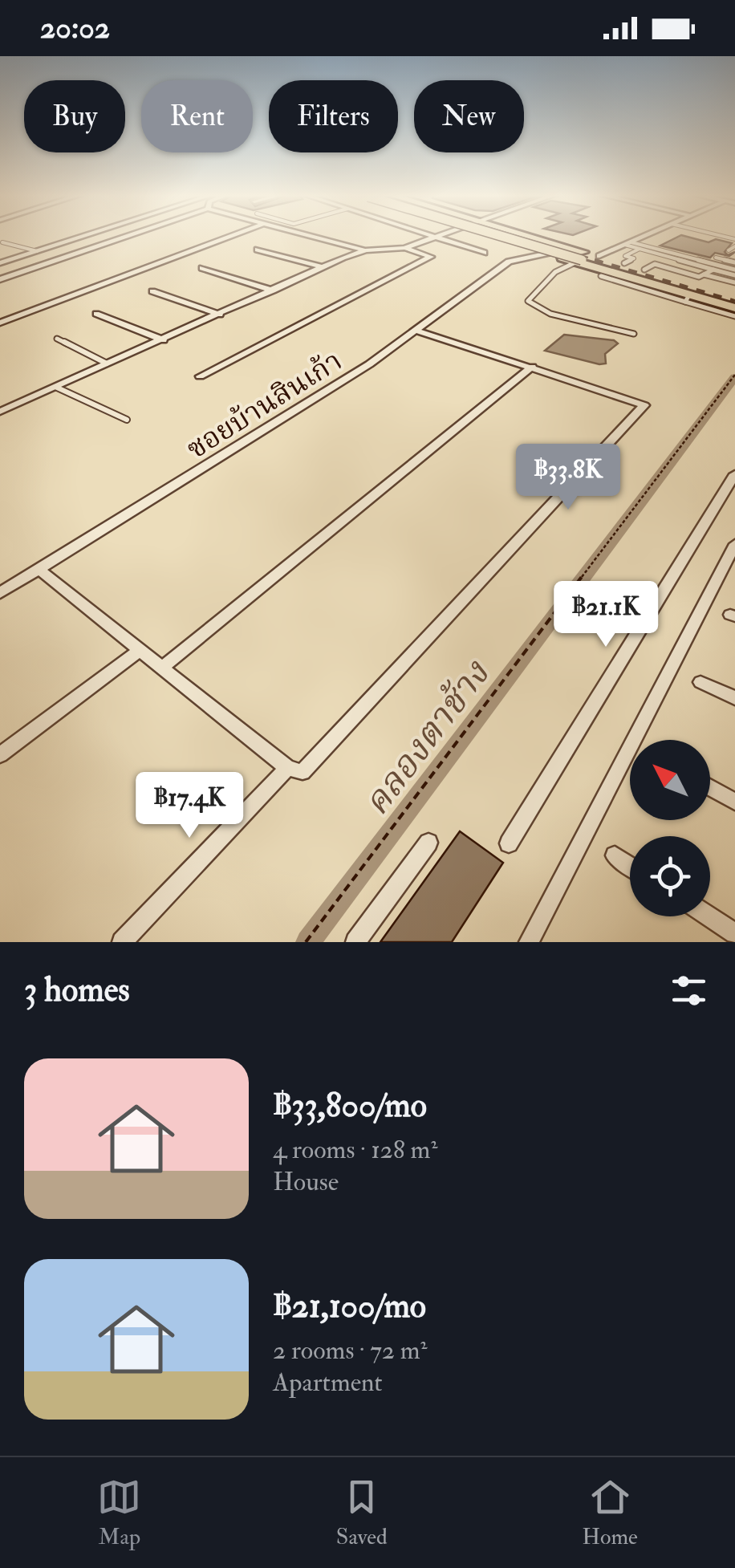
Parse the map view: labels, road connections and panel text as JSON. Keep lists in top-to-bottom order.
{
  "streets": {
    "street": ["ซอยบ้านสินเก้า"]
  },
  "water": ["คลองตาช้าง"],
  "north": "top left",
  "page": {
    "status": "20:02",
    "chip": [
      "Buy",
      "Rent",
      "Filters",
      "New"
    ],
    "price": ["฿33.8K", "฿21.1K", "฿17.4K"],
    "heading": "3 homes",
    "list": [
      {
        "name": "฿33,800/mo",
        "note": "4 rooms · 128 m² · House"
      },
      {
        "name": "฿21,100/mo",
        "note": "2 rooms · 72 m² · Apartment"
      }
    ],
    "tabs": ["Map", "Saved", "Home"]
  }
}
